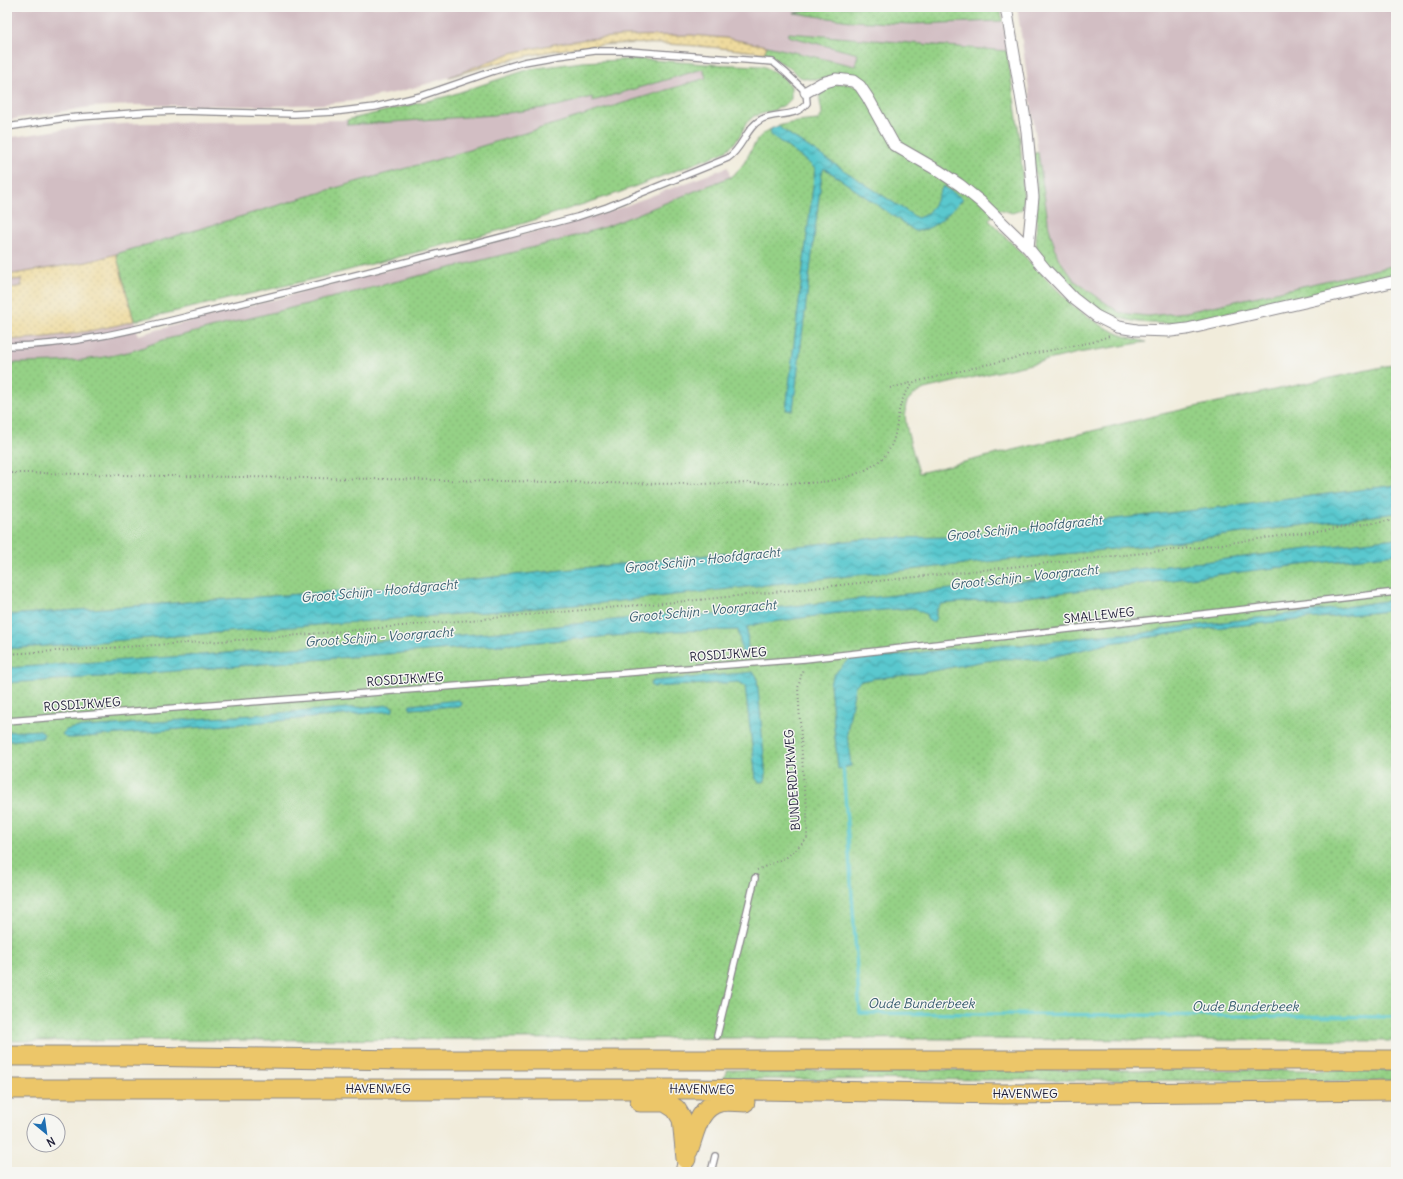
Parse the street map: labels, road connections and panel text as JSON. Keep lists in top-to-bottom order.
{
  "streets": {
    "highway": ["HAVENWEG"],
    "lane": ["SMALLEWEG", "ROSDIJKWEG"],
    "path": ["BUNDERDIJKWEG"]
  },
  "crossings": [
    ["SMALLEWEG", "ROSDIJKWEG"],
    ["SMALLEWEG", "BUNDERDIJKWEG"],
    ["ROSDIJKWEG", "BUNDERDIJKWEG"]
  ],
  "water": ["Groot Schijn - Hoofdgracht", "Groot Schijn - Voorgracht", "Oude Bunderbeek"],
  "north": "bottom right"
}
